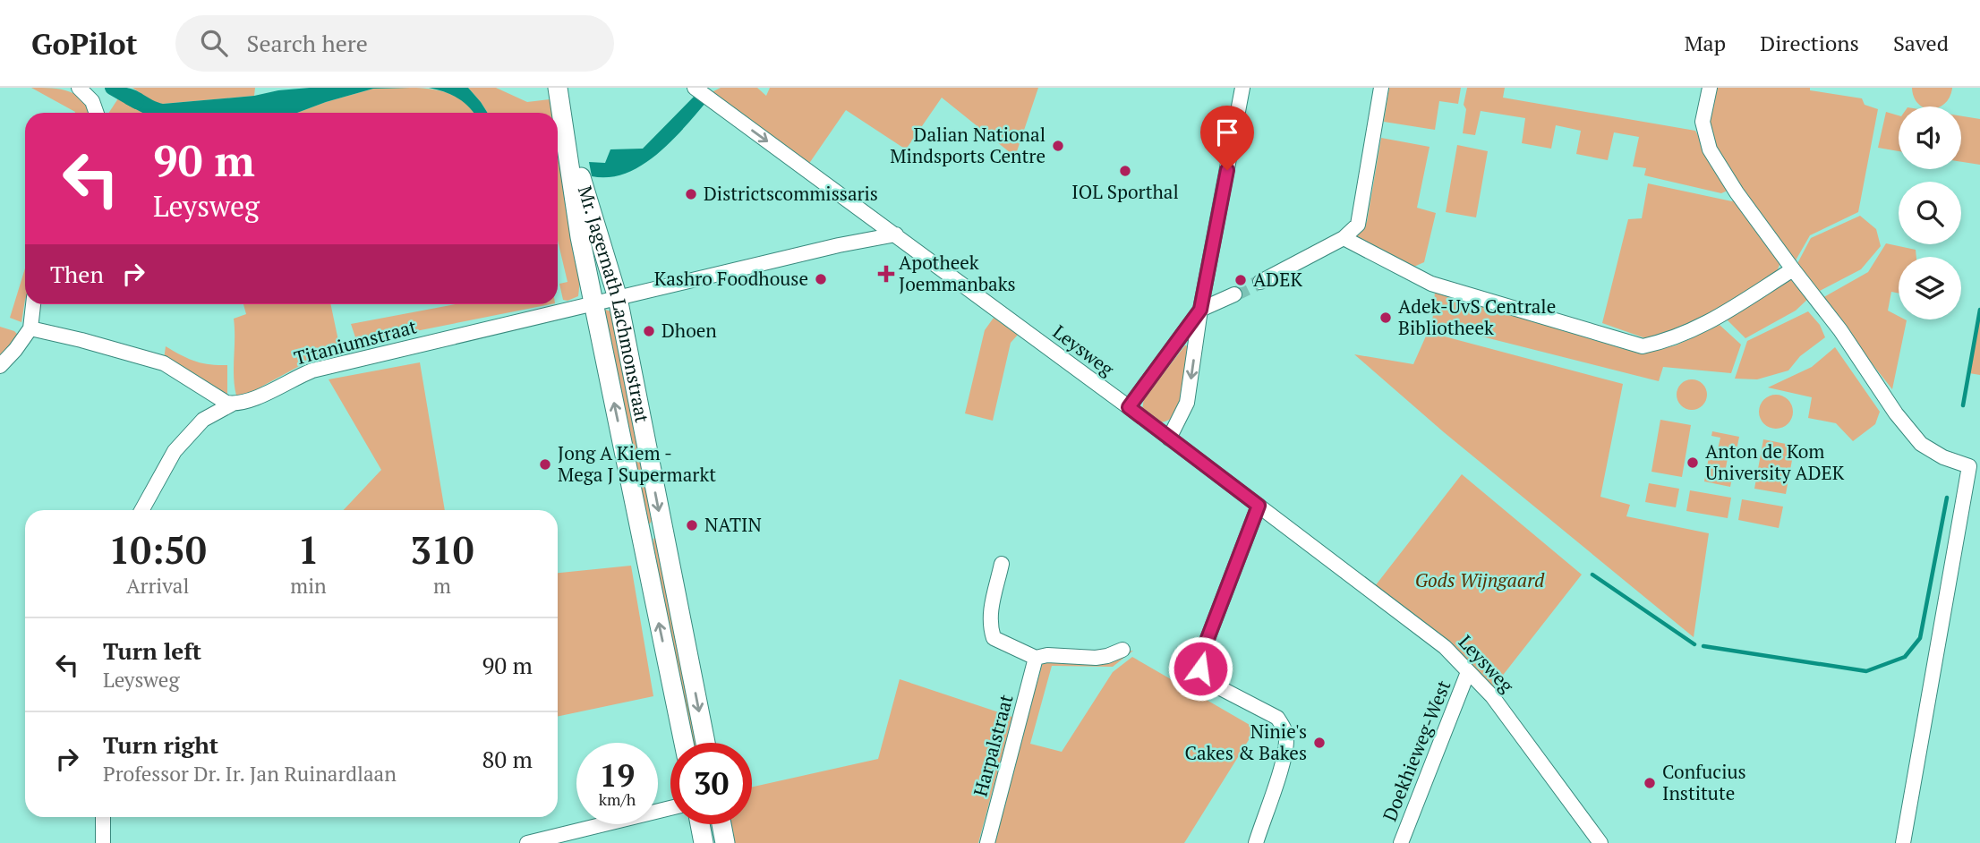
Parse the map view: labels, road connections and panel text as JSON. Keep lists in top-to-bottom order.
{
  "streets": {
    "main road": ["Mr. Jagernath Lachmonstraat"],
    "street": [
      "Titaniumstraat",
      "Leysweg",
      "Harpalstraat",
      "Doekhieweg-West"
    ]
  },
  "crossings": [
    ["Mr. Jagernath Lachmonstraat", "Titaniumstraat"],
    ["Leysweg", "Doekhieweg-West"]
  ],
  "parks": ["Gods Wijngaard"],
  "places": {
    "other": [
      "Dalian National Mindsports Centre",
      "IOL Sporthal",
      "Districtscommissaris",
      "Kashro Foodhouse",
      "ADEK",
      "Adek-UvS Centrale Bibliotheek",
      "Dhoen",
      "Anton de Kom University ADEK",
      "Jong A Kiem - Mega J Supermarkt",
      "NATIN",
      "Ninie's Cakes & Bakes",
      "Confucius Institute"
    ],
    "health": ["Apotheek Joemmanbaks"]
  },
  "page": {
    "header": "GoPilot",
    "search": "Search here",
    "nav": ["Map", "Directions", "Saved"],
    "turn": ["90 m", "Leysweg"],
    "then": "Then",
    "eta": [
      "10:50",
      "Arrival",
      "1",
      "min",
      "310",
      "m"
    ],
    "list": [
      {
        "name": "Turn left",
        "note": "Leysweg",
        "value": "90 m"
      },
      {
        "name": "Turn right",
        "note": "Professor Dr. Ir. Jan Ruinardlaan",
        "value": "80 m"
      }
    ],
    "speed": "19 km/h",
    "limit": "30"
  }
}
